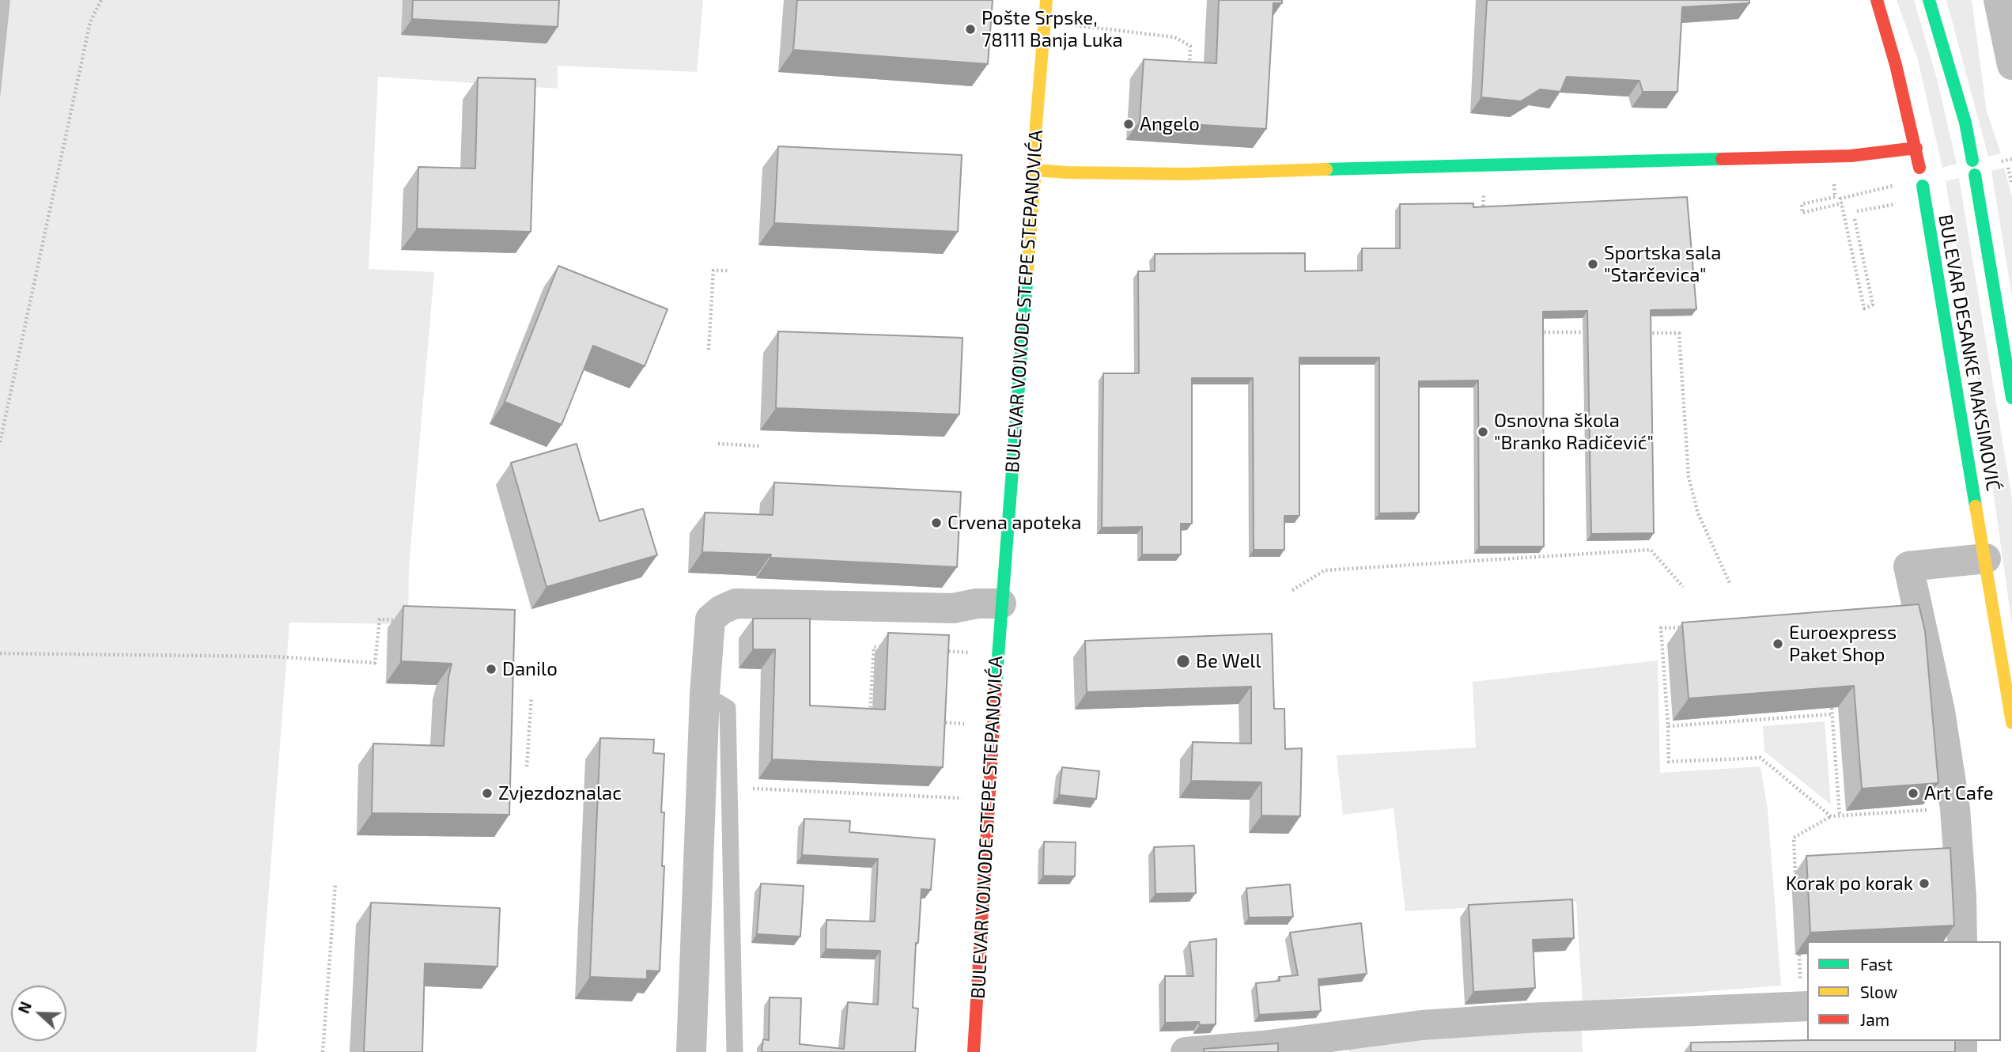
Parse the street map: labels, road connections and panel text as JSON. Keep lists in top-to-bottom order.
{
  "streets": {
    "street": ["BULEVAR VOJVODE STEPE STEPANOVIĆA", "BULEVAR DESANKE MAKSIMOVIĆ"]
  },
  "places": [
    "Pošte Srpske, 78111 Banja Luka",
    "Angelo",
    "Sportska sala \"Starčevica\"",
    "Osnovna škola \"Branko Radičević\"",
    "Crvena apoteka",
    "Euroexpress Paket Shop",
    "Be Well",
    "Danilo",
    "Zvjezdoznalac",
    "Art Cafe",
    "Korak po korak"
  ],
  "legend": ["Fast", "Slow", "Jam"],
  "north": "left"
}
